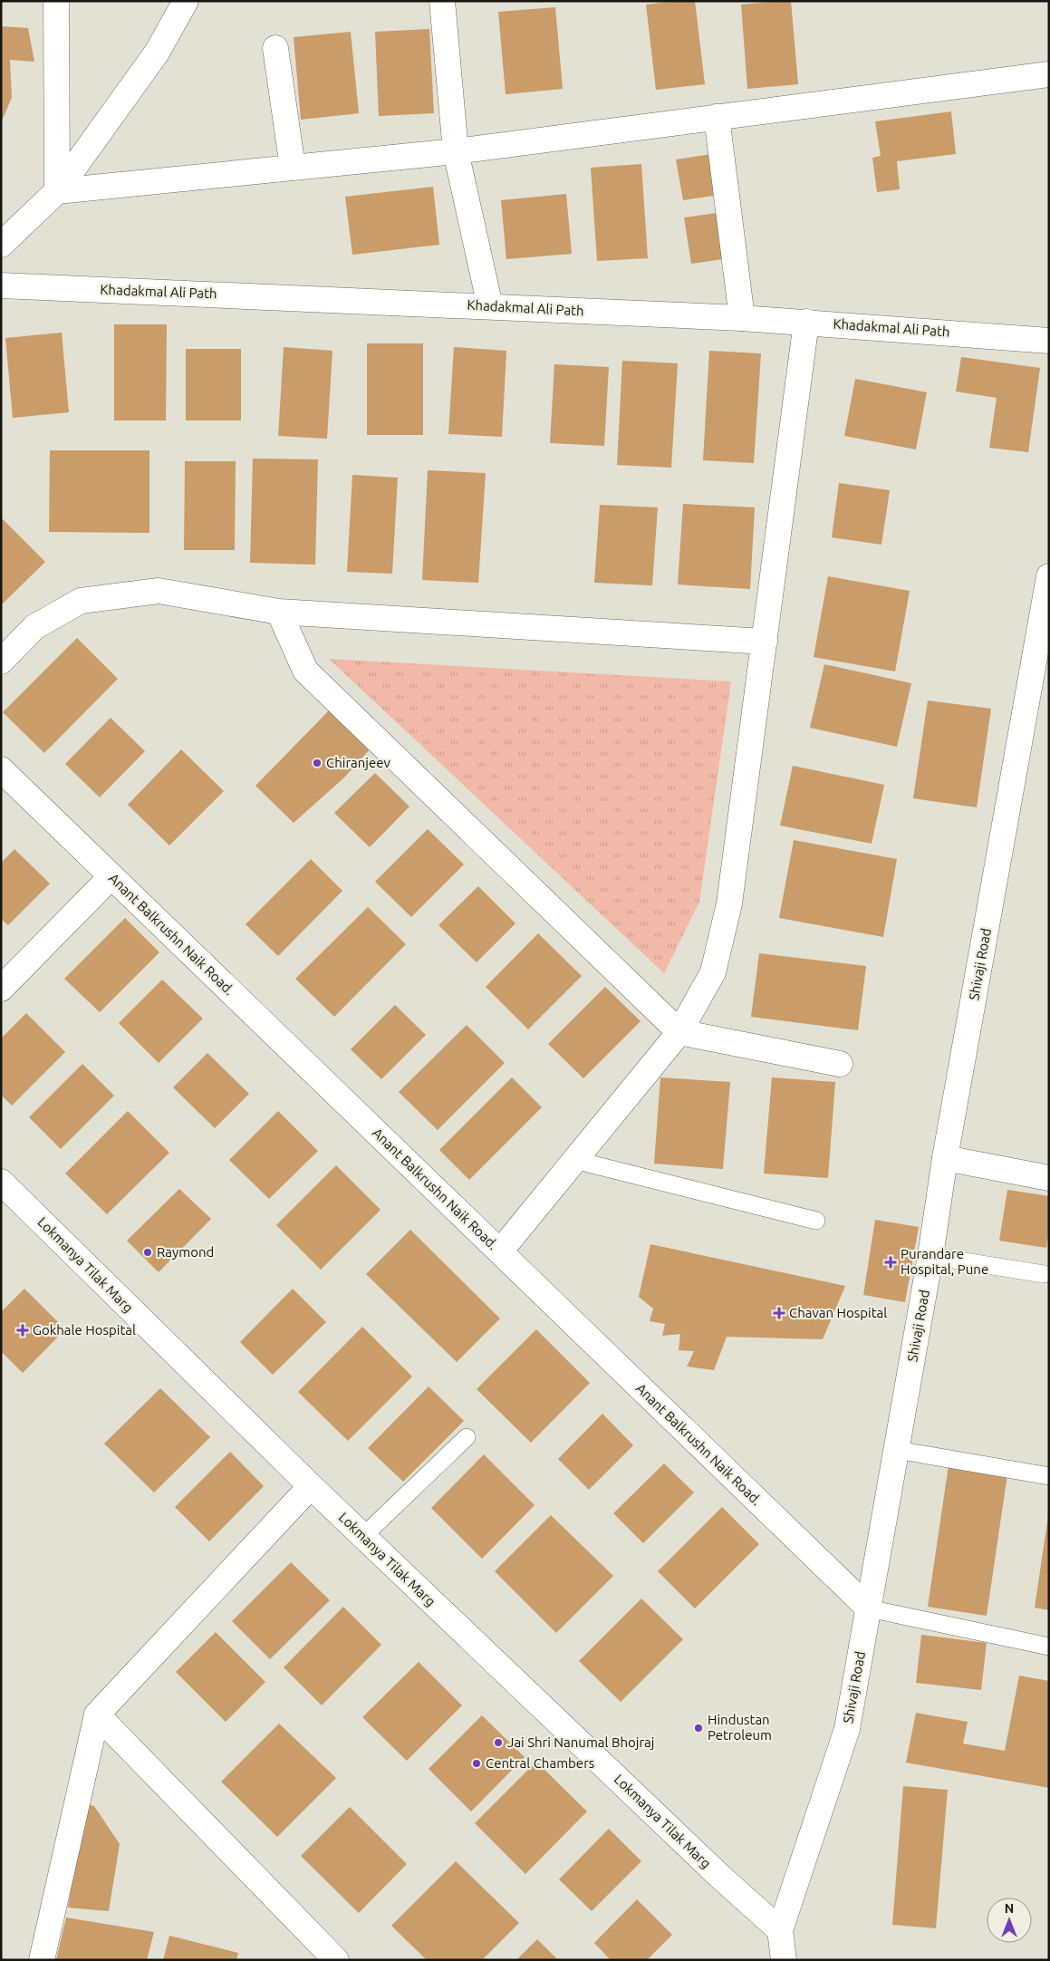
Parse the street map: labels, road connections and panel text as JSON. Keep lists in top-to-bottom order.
{
  "streets": {
    "main road": [
      "Khadakmal Ali Path",
      "Anant Balkrushn Naik Road.",
      "Shivaji Road",
      "Lokmanya Tilak Marg"
    ]
  },
  "crossings": [
    ["Anant Balkrushn Naik Road.", "Shivaji Road"],
    ["Shivaji Road", "Lokmanya Tilak Marg"]
  ],
  "places": {
    "other": [
      "Chiranjeev",
      "Raymond",
      "Hindustan Petroleum",
      "Jai Shri Nanumal Bhojraj",
      "Central Chambers"
    ],
    "health": ["Purandare Hospital, Pune", "Chavan Hospital", "Gokhale Hospital"]
  },
  "north": "top"
}
